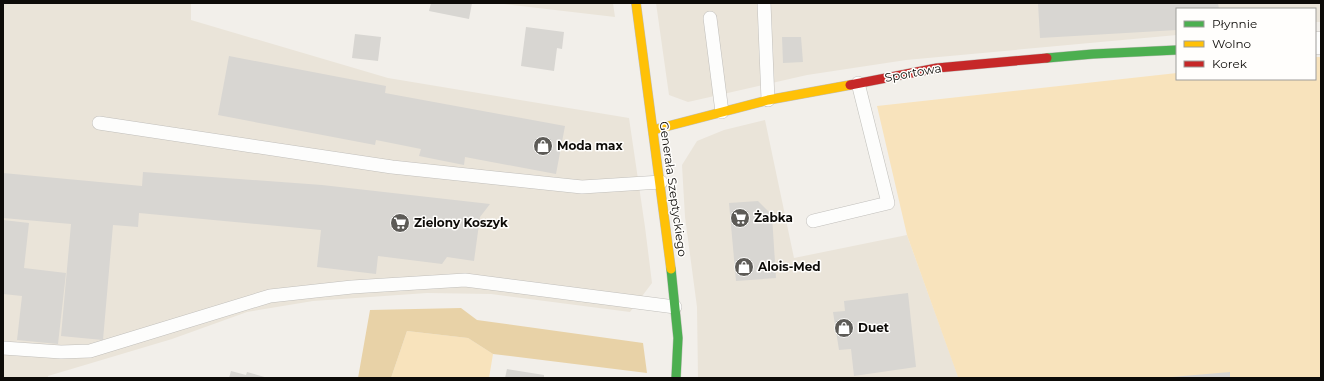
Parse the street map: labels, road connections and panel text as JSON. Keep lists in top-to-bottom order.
{
  "streets": {
    "street": ["Sportowa", "Generała Szeptyckiego"]
  },
  "crossings": [
    ["Sportowa", "Generała Szeptyckiego"]
  ],
  "places": {
    "shop": ["Moda max", "Alois-Med", "Duet"],
    "supermarket": ["Żabka", "Zielony Koszyk"]
  },
  "legend": ["Płynnie", "Wolno", "Korek"]
}
